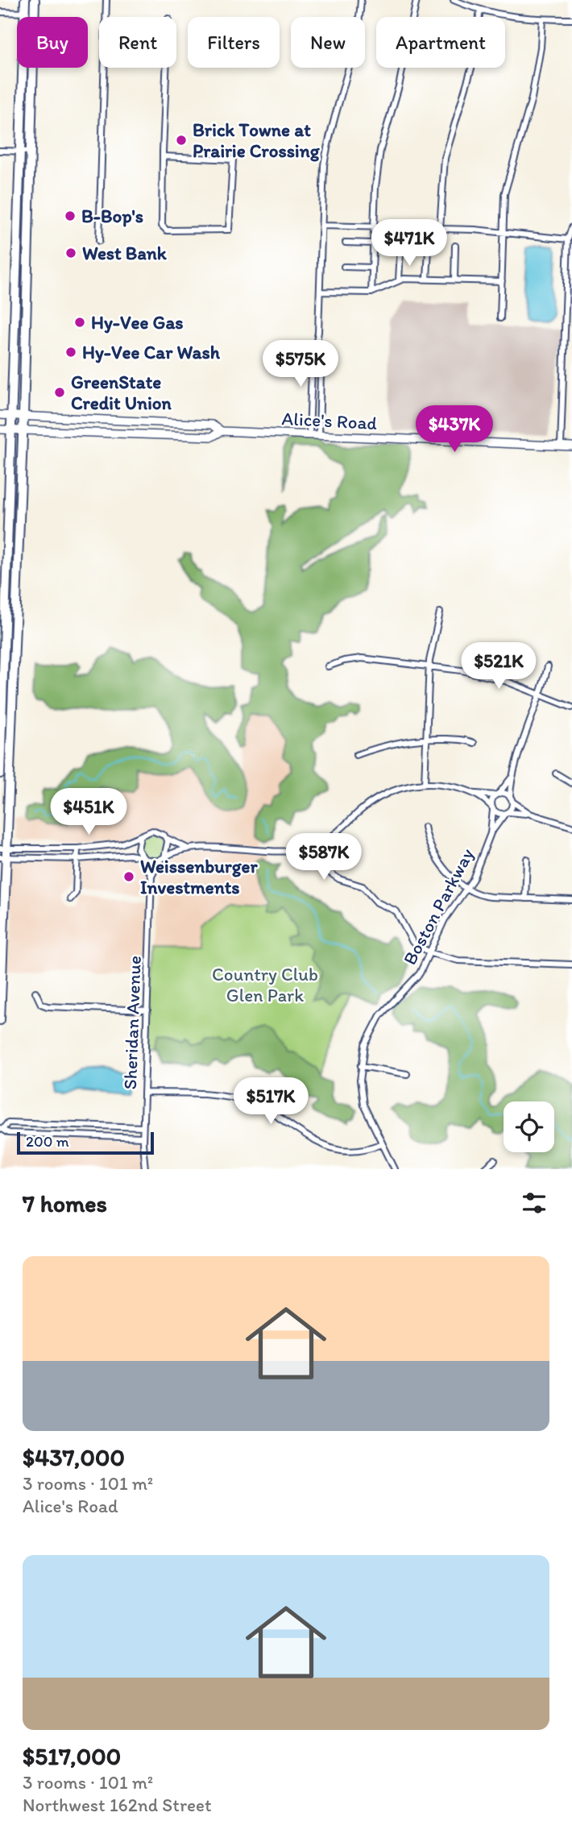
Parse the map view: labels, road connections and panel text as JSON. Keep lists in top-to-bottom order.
{
  "streets": {
    "main road": ["Alice's Road"],
    "street": ["Boston Parkway", "Sheridan Avenue"]
  },
  "parks": ["Country Club Glen Park"],
  "places": [
    "Brick Towne at Prairie Crossing",
    "B-Bop's",
    "West Bank",
    "Hy-Vee Gas",
    "Hy-Vee Car Wash",
    "GreenState Credit Union",
    "Weissenburger Investments"
  ],
  "scale_bar": "200 m",
  "page": {
    "chip": [
      "Buy",
      "Rent",
      "Filters",
      "New",
      "Apartment"
    ],
    "price": [
      "$471K",
      "$575K",
      "$437K",
      "$521K",
      "$451K",
      "$587K",
      "$517K"
    ],
    "scale": "200 m",
    "heading": "7 homes",
    "list": [
      {
        "name": "$437,000",
        "note": "3 rooms · 101 m² · Alice's Road"
      },
      {
        "name": "$517,000",
        "note": "3 rooms · 101 m² · Northwest 162nd Street"
      }
    ]
  }
}
